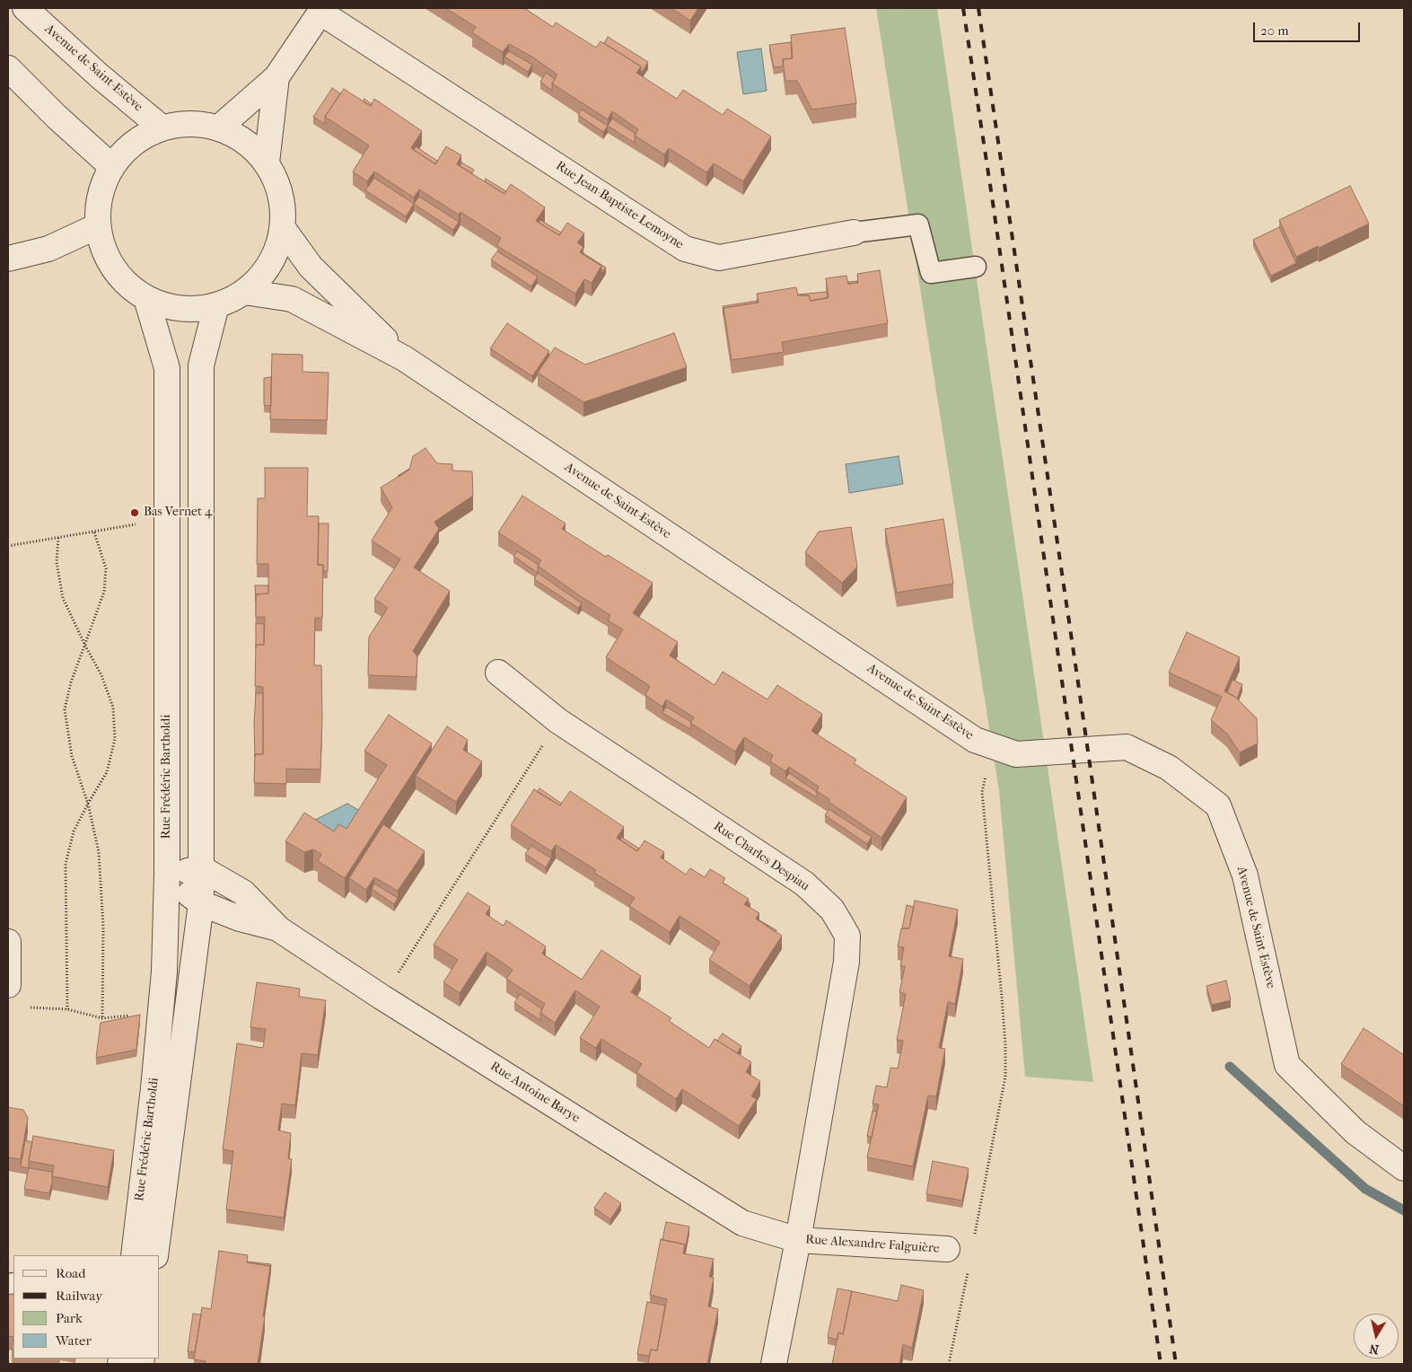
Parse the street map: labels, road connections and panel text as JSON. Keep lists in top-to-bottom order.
{
  "streets": {
    "street": [
      "Avenue de Saint-Estève",
      "Rue Jean-Baptiste Lemoyne",
      "Rue Frédéric Bartholdi",
      "Rue Charles Despiau",
      "Rue Antoine Barye",
      "Rue Alexandre Falguière"
    ]
  },
  "crossings": [
    ["Rue Frédéric Bartholdi", "Rue Antoine Barye"],
    ["Rue Charles Despiau", "Rue Antoine Barye"],
    ["Rue Charles Despiau", "Rue Alexandre Falguière"],
    ["Rue Antoine Barye", "Rue Alexandre Falguière"]
  ],
  "places": ["Bas Vernet 4"],
  "legend": [
    "Road",
    "Railway",
    "Park",
    "Water"
  ],
  "scale_bar": "20 m",
  "north": "bottom"
}
